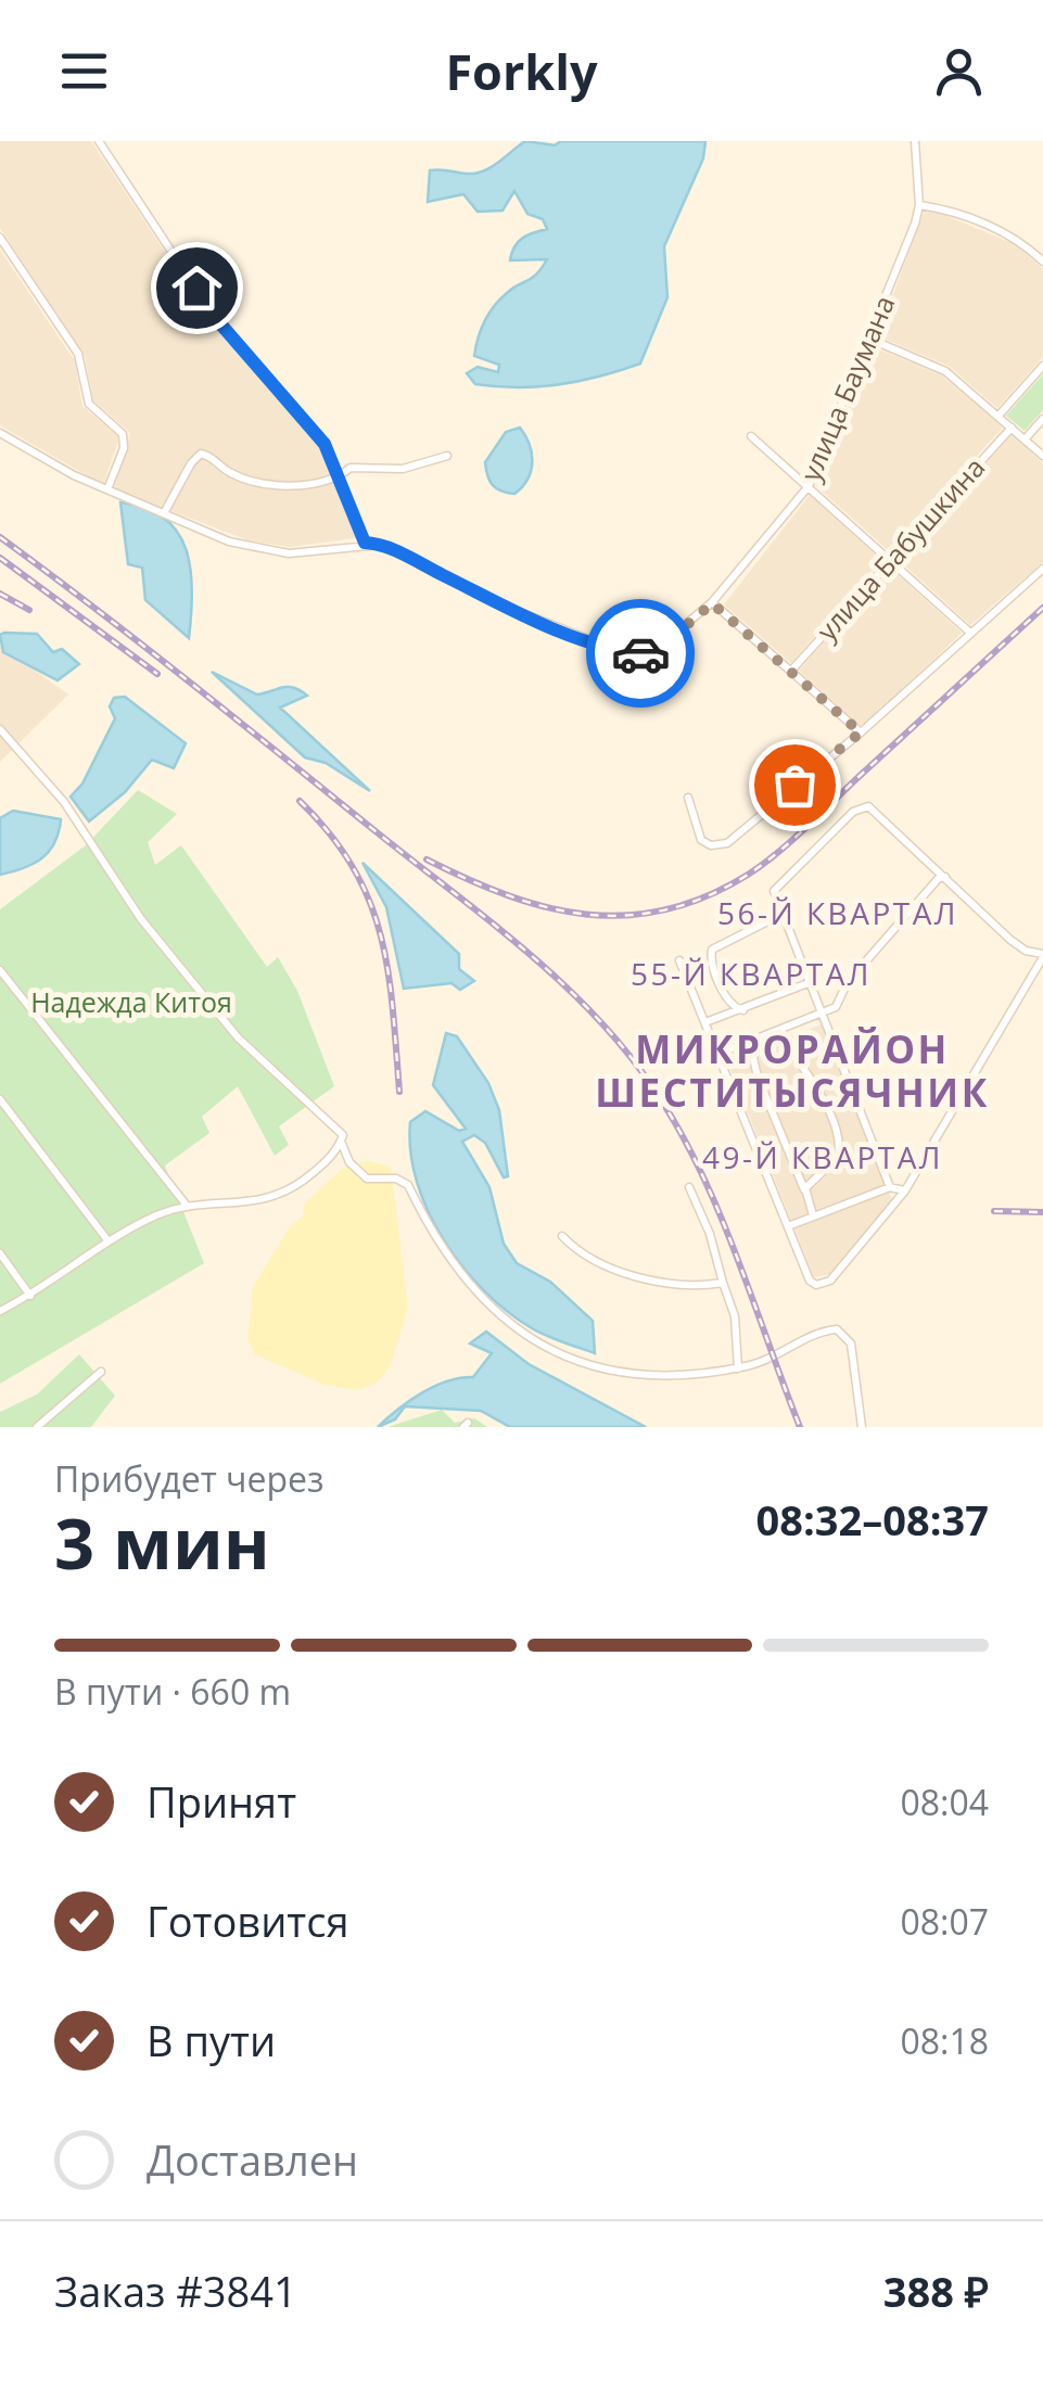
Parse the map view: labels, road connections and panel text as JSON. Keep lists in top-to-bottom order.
{
  "streets": {
    "street": ["улица Баумана", "улица Бабушкина"]
  },
  "districts": [
    "56-Й КВАРТАЛ",
    "55-Й КВАРТАЛ",
    "МИКРОРАЙОН ШЕСТИТЫСЯЧНИК",
    "49-Й КВАРТАЛ"
  ],
  "parks": ["Надежда Китоя"],
  "page": {
    "header": "Forkly",
    "heading": ["3 мин", "Прибудет через", "08:32–08:37"],
    "panel": ["Заказ #3841", "388 ₽"],
    "bar": "В пути · 660 m",
    "list": [
      ["Принят", "08:04"],
      ["Готовится", "08:07"],
      ["В пути", "08:18"],
      "Доставлен"
    ]
  }
}
